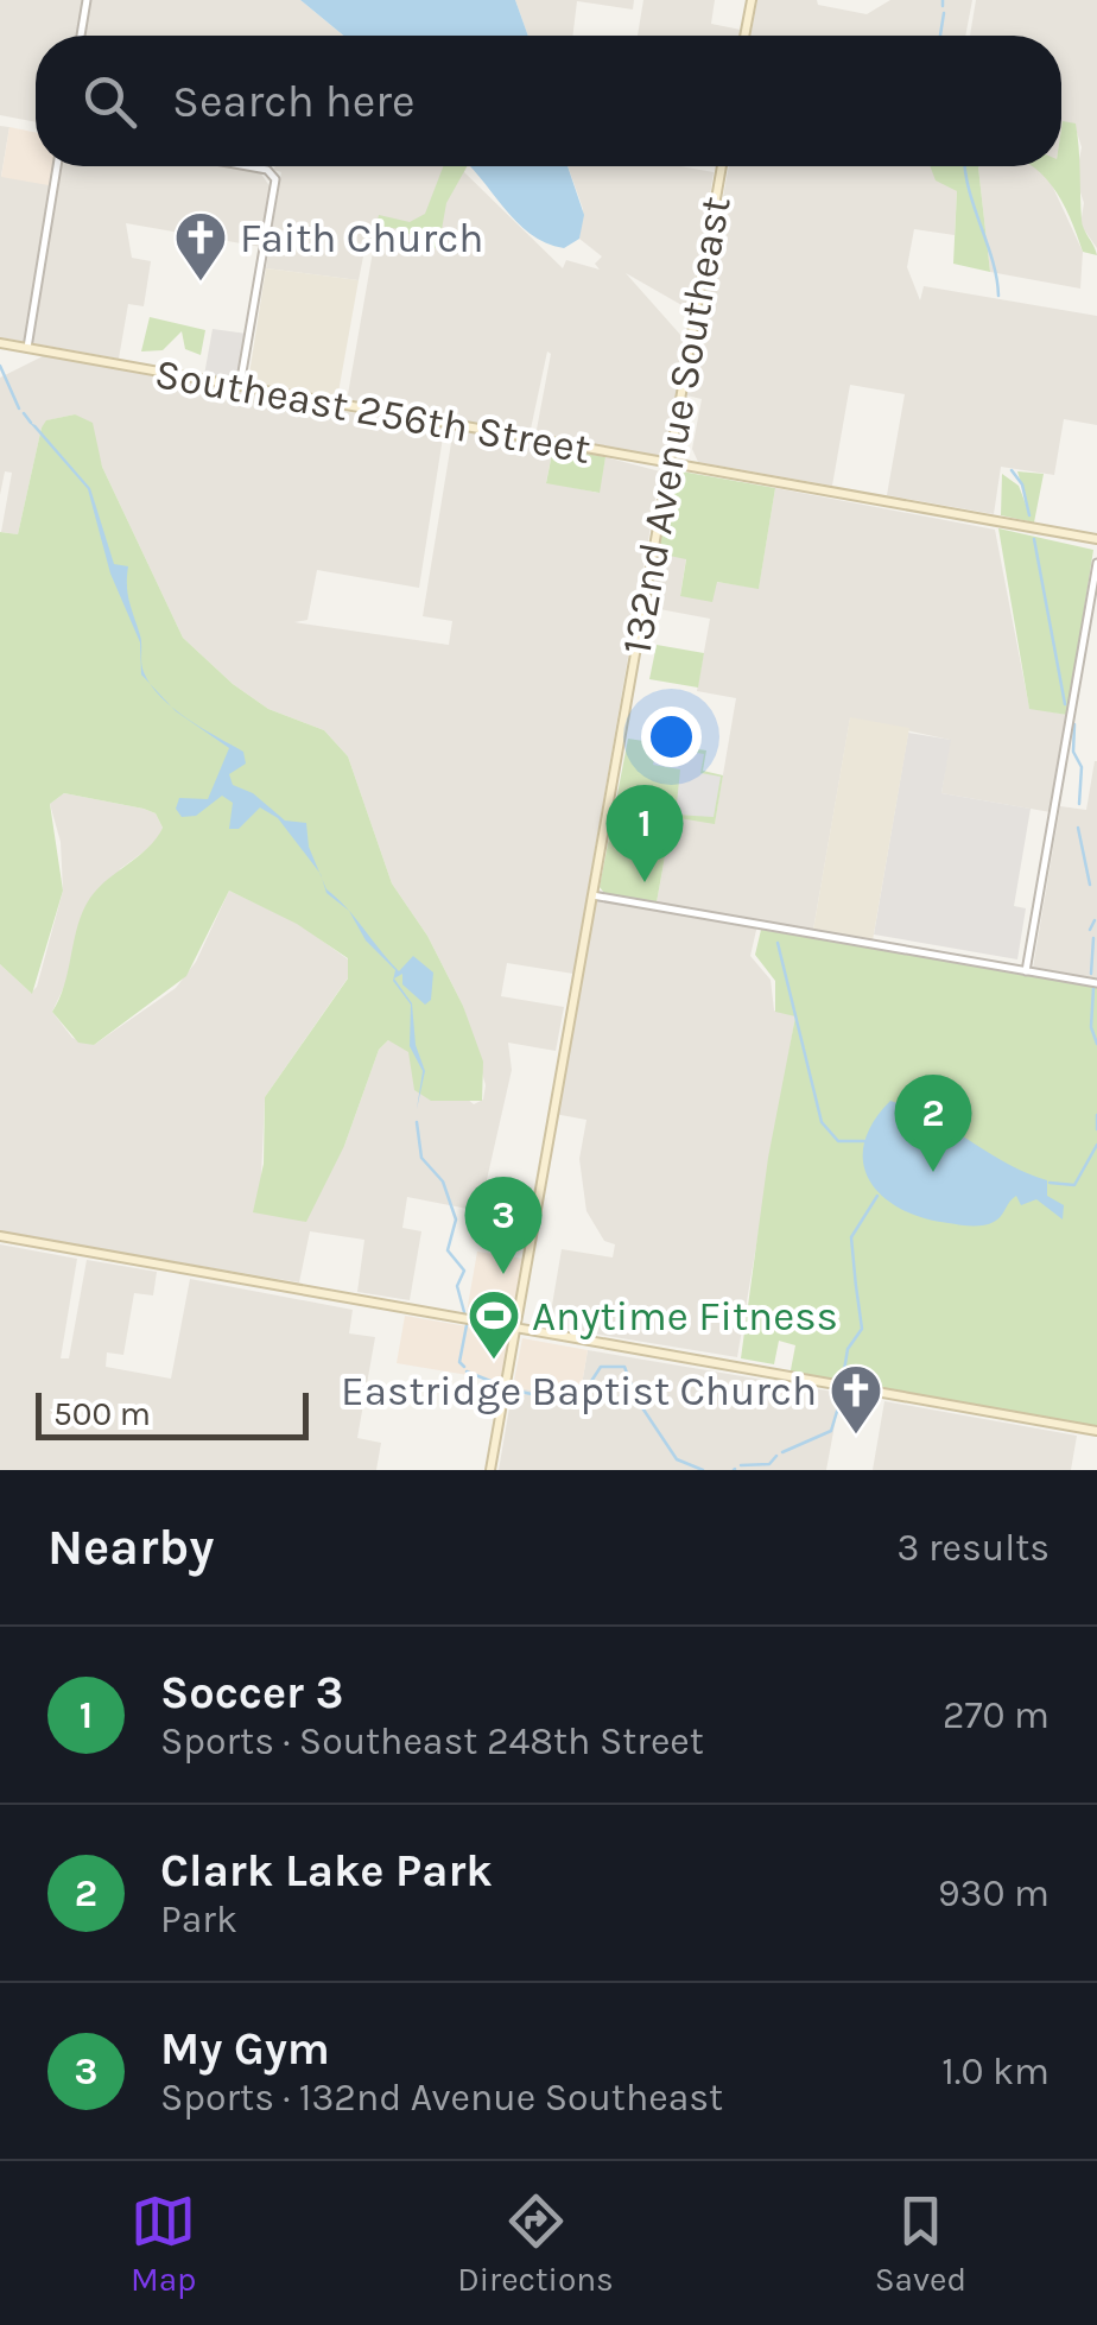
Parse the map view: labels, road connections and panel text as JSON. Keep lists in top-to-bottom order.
{
  "streets": {
    "main road": ["Southeast 256th Street", "132nd Avenue Southeast"]
  },
  "crossings": [
    ["Southeast 256th Street", "132nd Avenue Southeast"]
  ],
  "places": {
    "church": ["Faith Church", "Eastridge Baptist Church"],
    "sports": ["Anytime Fitness"]
  },
  "scale_bar": "500 m",
  "page": {
    "search": "Search here",
    "pins": ["1", "2", "3"],
    "scale": "500 m",
    "heading": ["Nearby", "3 results"],
    "list": [
      {
        "mark": "1",
        "name": "Soccer 3",
        "note": "Sports · Southeast 248th Street",
        "value": "270 m"
      },
      {
        "mark": "2",
        "name": "Clark Lake Park",
        "note": "Park",
        "value": "930 m"
      },
      {
        "mark": "3",
        "name": "My Gym",
        "note": "Sports · 132nd Avenue Southeast",
        "value": "1.0 km"
      }
    ],
    "nav": ["Map", "Directions", "Saved"]
  }
}
